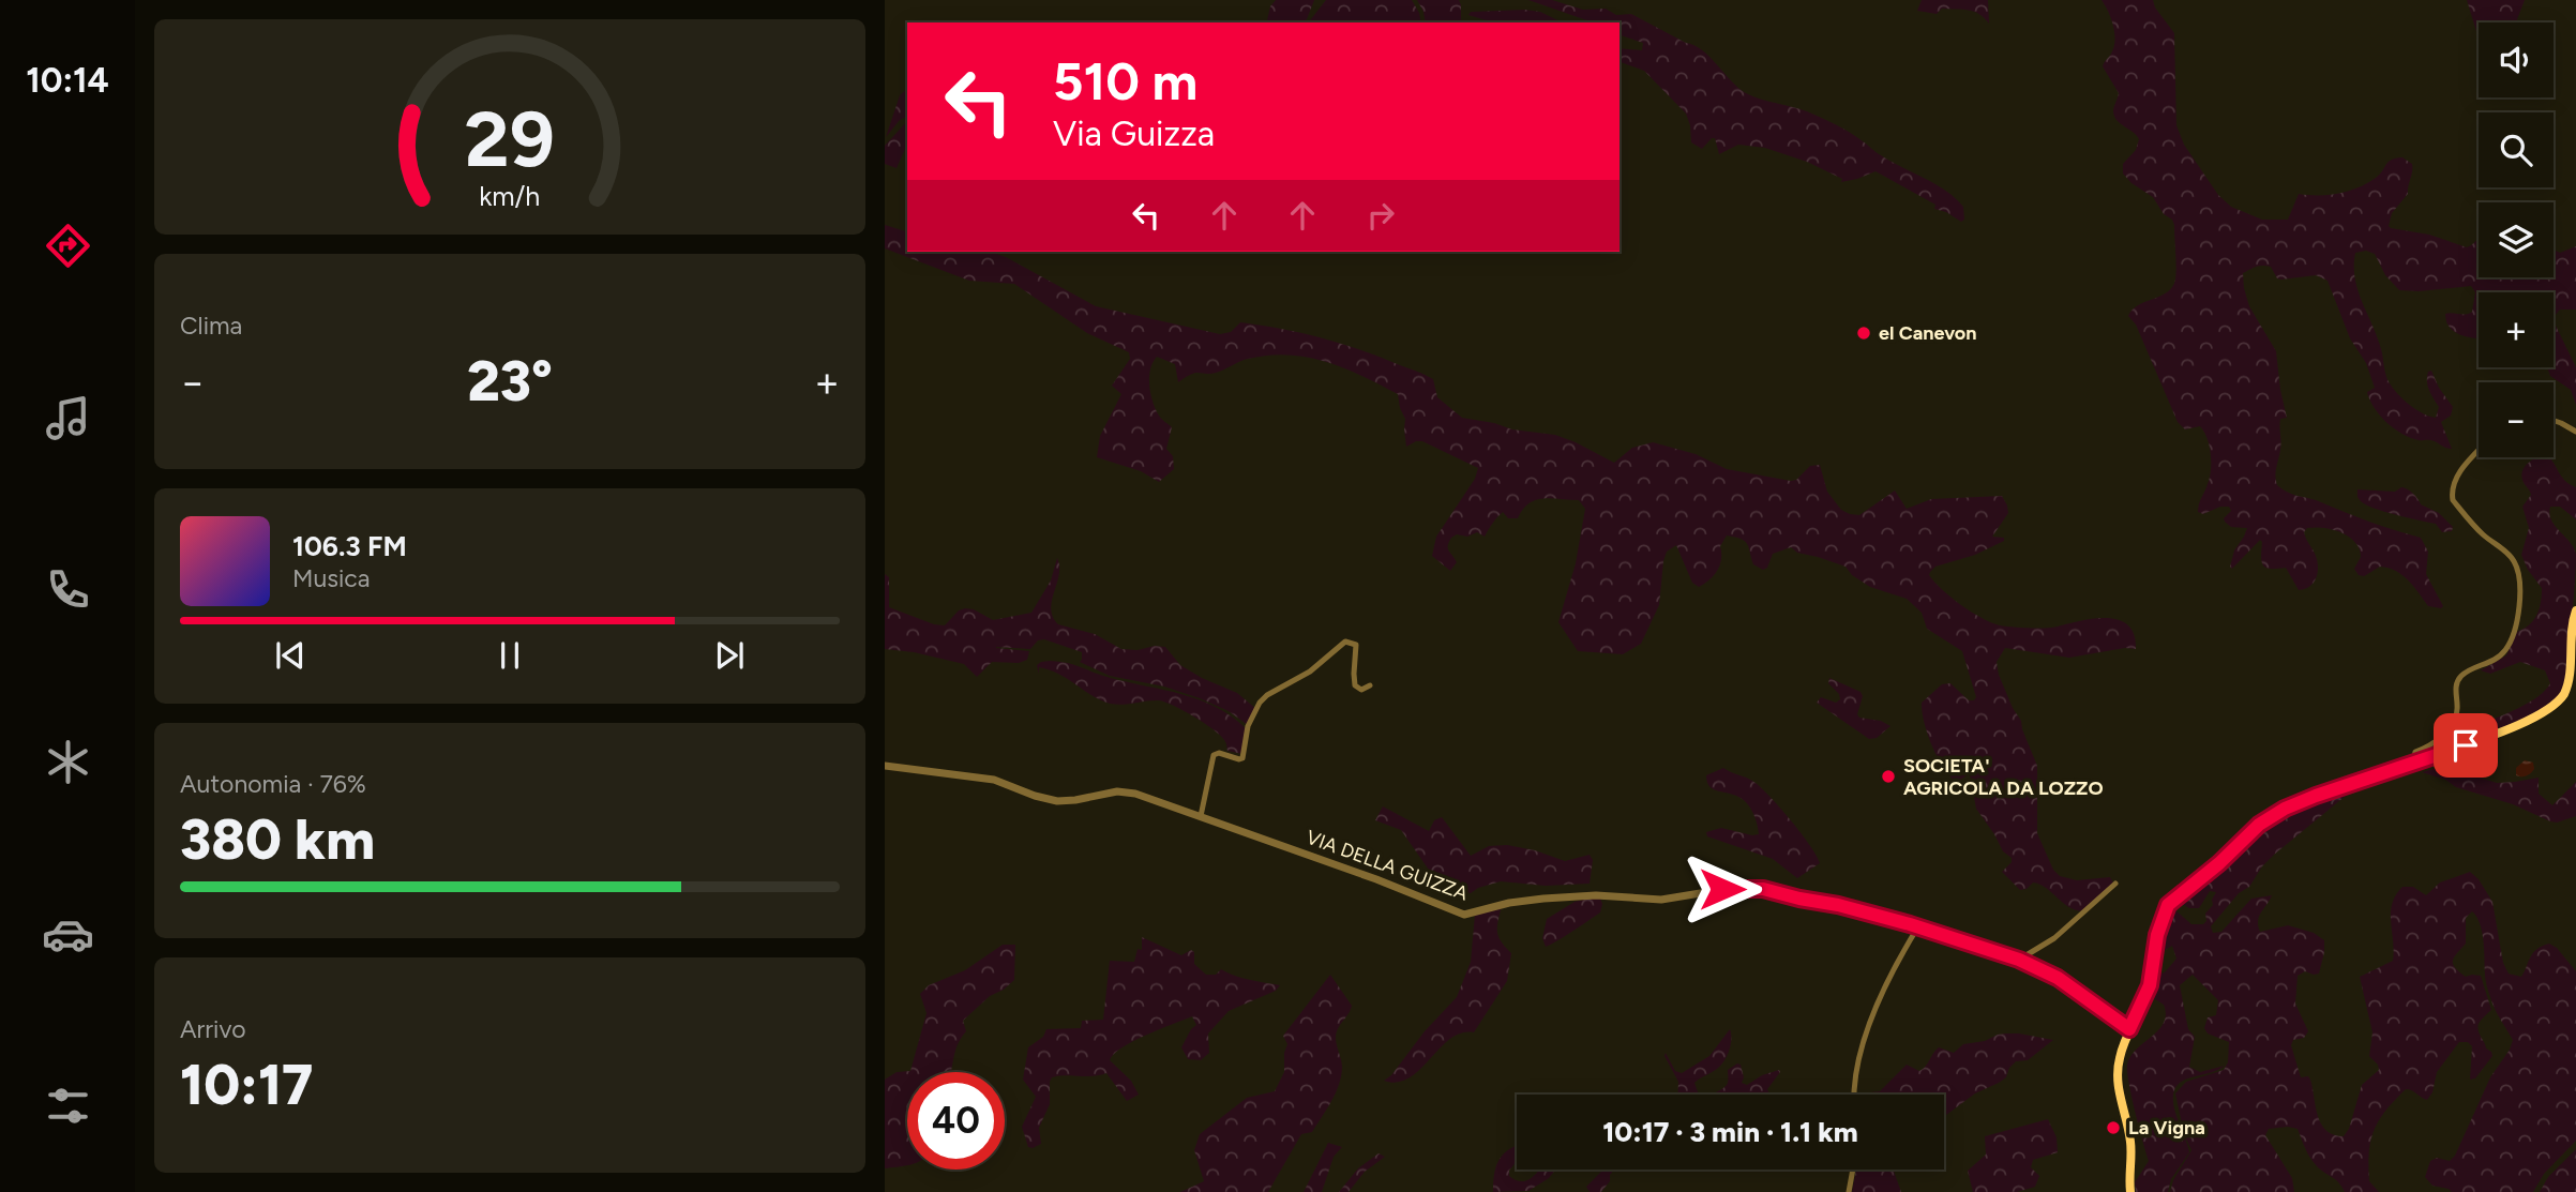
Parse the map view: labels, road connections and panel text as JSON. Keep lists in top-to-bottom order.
{
  "streets": {
    "street": ["VIA DELLA GUIZZA"]
  },
  "places": ["el Canevon", "SOCIETA' AGRICOLA DA LOZZO", "La Vigna"],
  "page": {
    "tabs": "10:14",
    "map_buttons": ["+", "−"],
    "turn": ["510 m", "Via Guizza"],
    "tile": [
      "Clima",
      ["Autonomia · 76%", "380 km"],
      ["Arrivo", "10:17"]
    ],
    "heat": ["−", "23°", "+"],
    "song": ["106.3 FM", "Musica"],
    "limit": "40",
    "trip": "10:17 · 3 min · 1.1 km",
    "gauge": ["29", "km/h"]
  }
}
